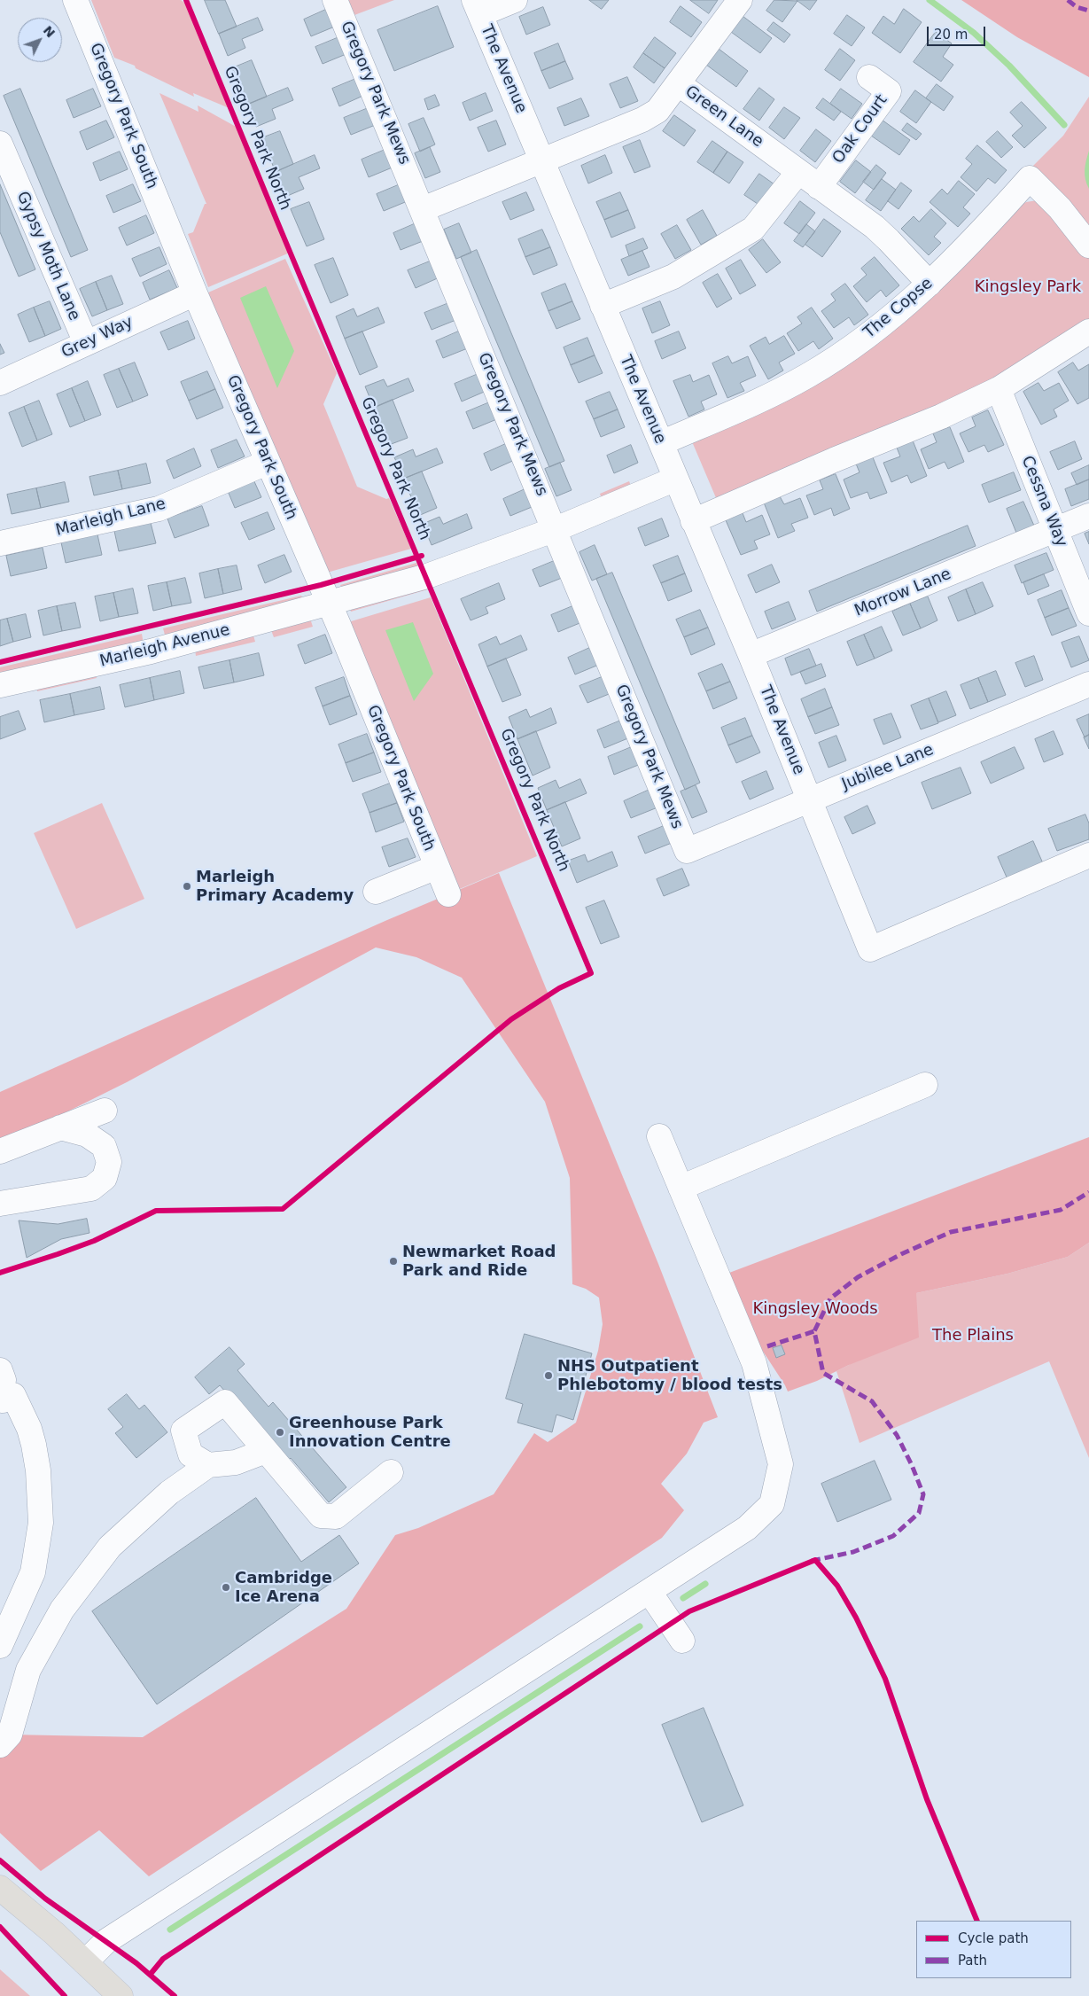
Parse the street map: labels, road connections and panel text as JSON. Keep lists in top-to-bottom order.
{
  "streets": {
    "street": [
      "The Avenue",
      "Gregory Park Mews",
      "Gregory Park South",
      "Green Lane",
      "Oak Court",
      "Gypsy Moth Lane",
      "The Copse",
      "Grey Way",
      "Cessna Way",
      "Marleigh Lane",
      "Morrow Lane",
      "Marleigh Avenue",
      "Jubilee Lane"
    ],
    "cycle path": ["Gregory Park North"]
  },
  "crossings": [
    ["The Avenue", "Green Lane"],
    ["The Avenue", "The Copse"],
    ["The Avenue", "Morrow Lane"],
    ["The Avenue", "Marleigh Avenue"],
    ["The Avenue", "Jubilee Lane"],
    ["Gregory Park Mews", "Green Lane"],
    ["Gregory Park Mews", "Marleigh Avenue"],
    ["Gregory Park Mews", "Jubilee Lane"],
    ["Gregory Park South", "Grey Way"],
    ["Gregory Park South", "Marleigh Lane"],
    ["Gregory Park South", "Marleigh Avenue"],
    ["Green Lane", "Oak Court"],
    ["Green Lane", "The Copse"],
    ["Gypsy Moth Lane", "Grey Way"],
    ["Cessna Way", "Morrow Lane"]
  ],
  "parks": ["Kingsley Park", "Kingsley Woods", "The Plains"],
  "places": [
    "Marleigh Primary Academy",
    "Newmarket Road Park and Ride",
    "NHS Outpatient Phlebotomy / blood tests",
    "Greenhouse Park Innovation Centre",
    "Cambridge Ice Arena"
  ],
  "legend": ["Cycle path", "Path"],
  "scale_bar": "20 m",
  "north": "top right"
}
